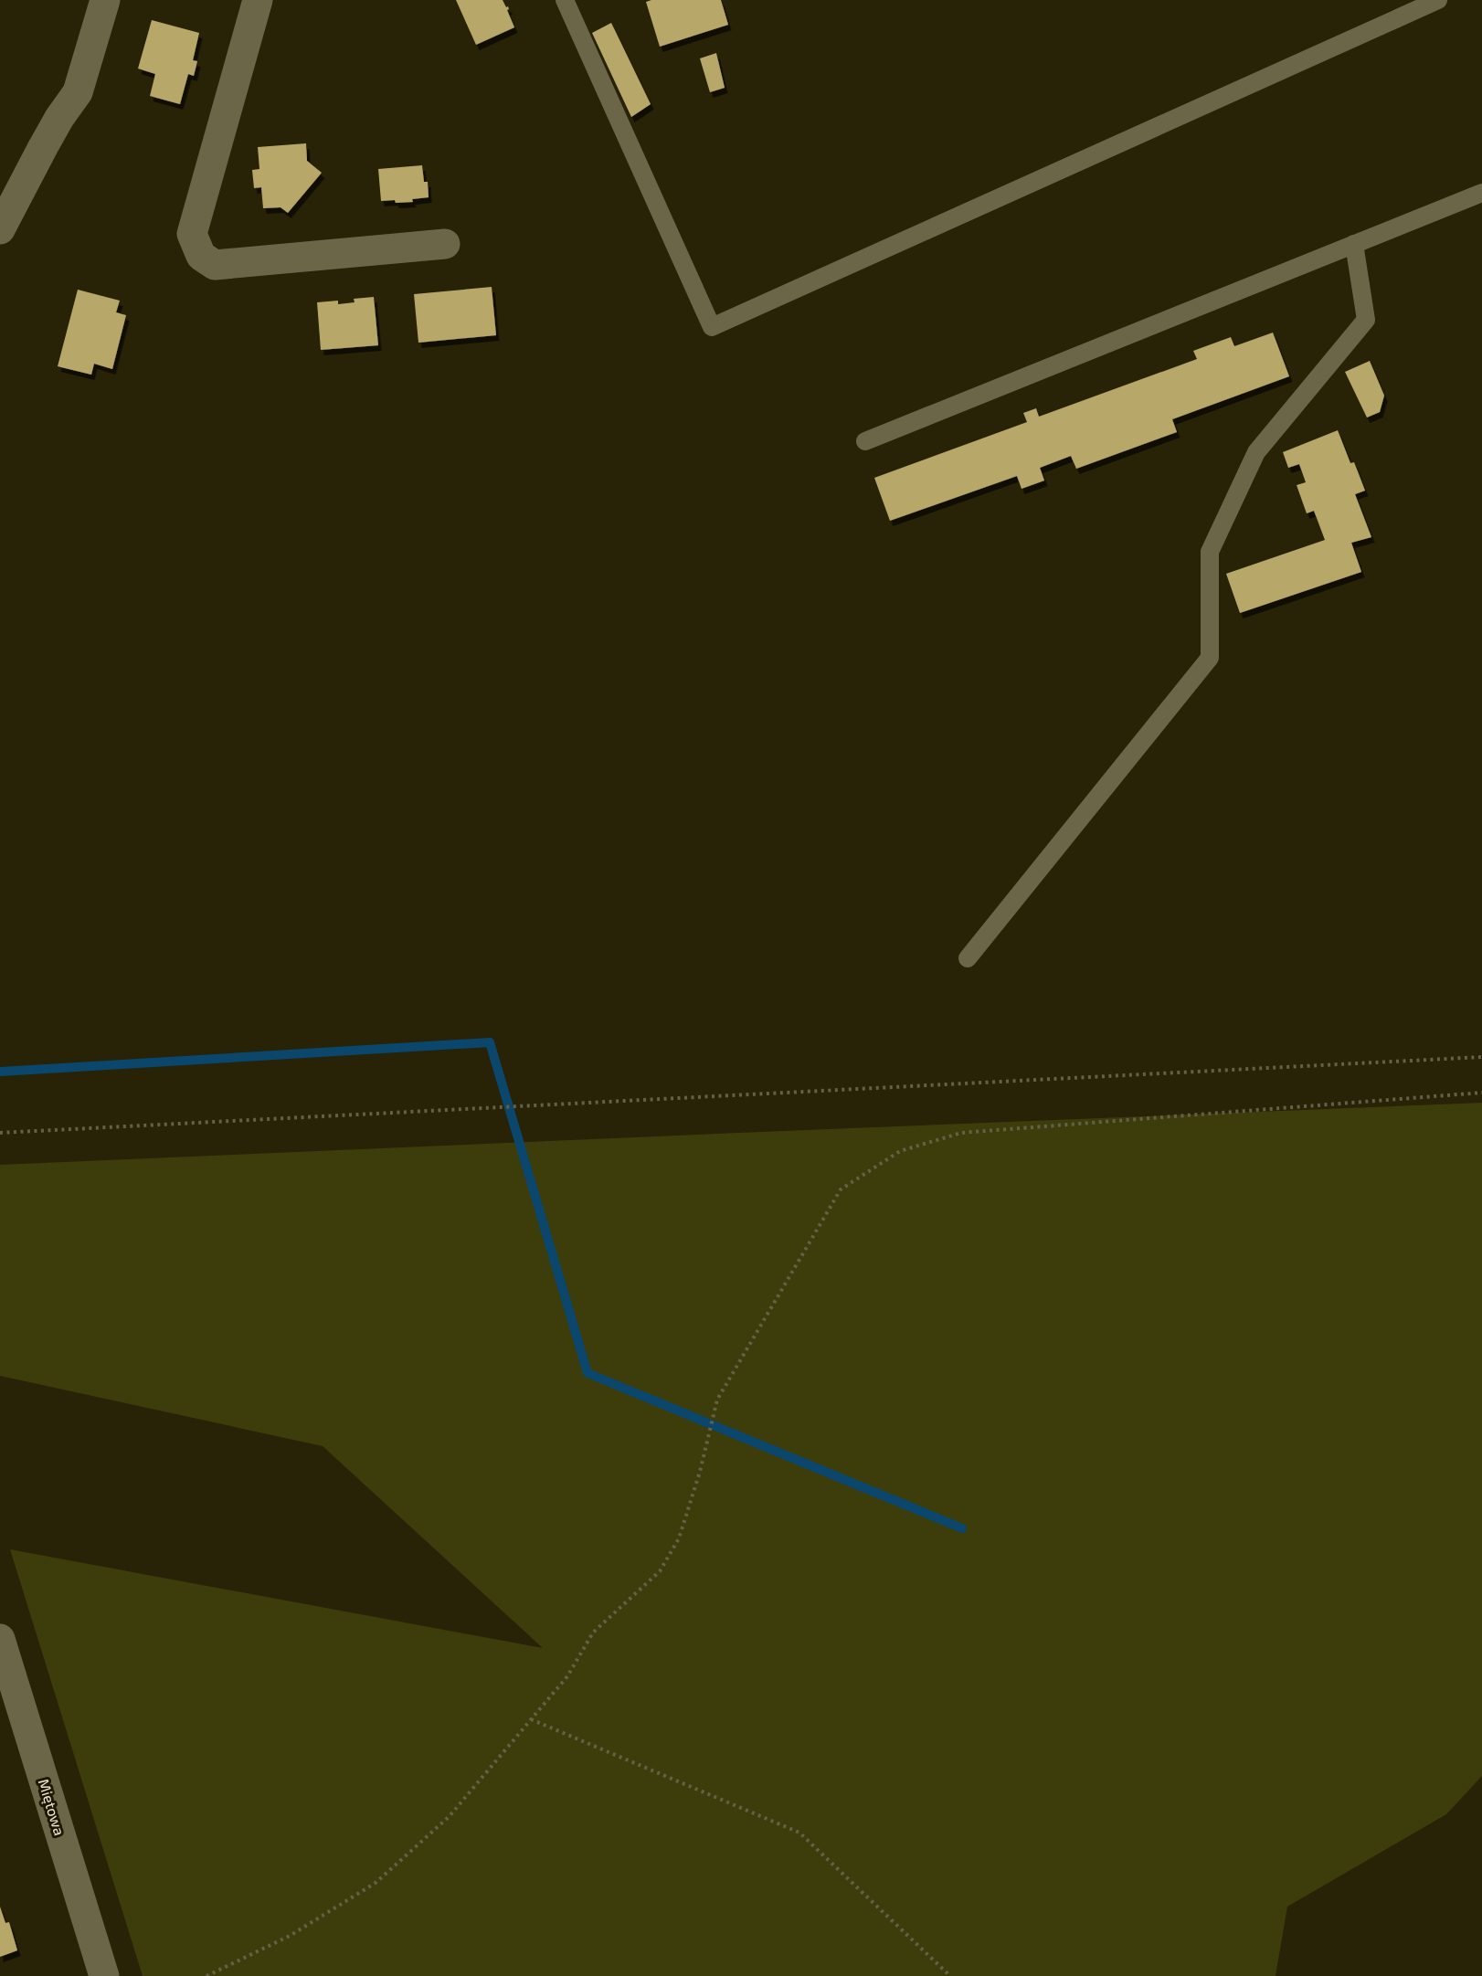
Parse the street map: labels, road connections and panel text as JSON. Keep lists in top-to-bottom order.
{
  "streets": {
    "street": ["Miętowa"]
  }
}
